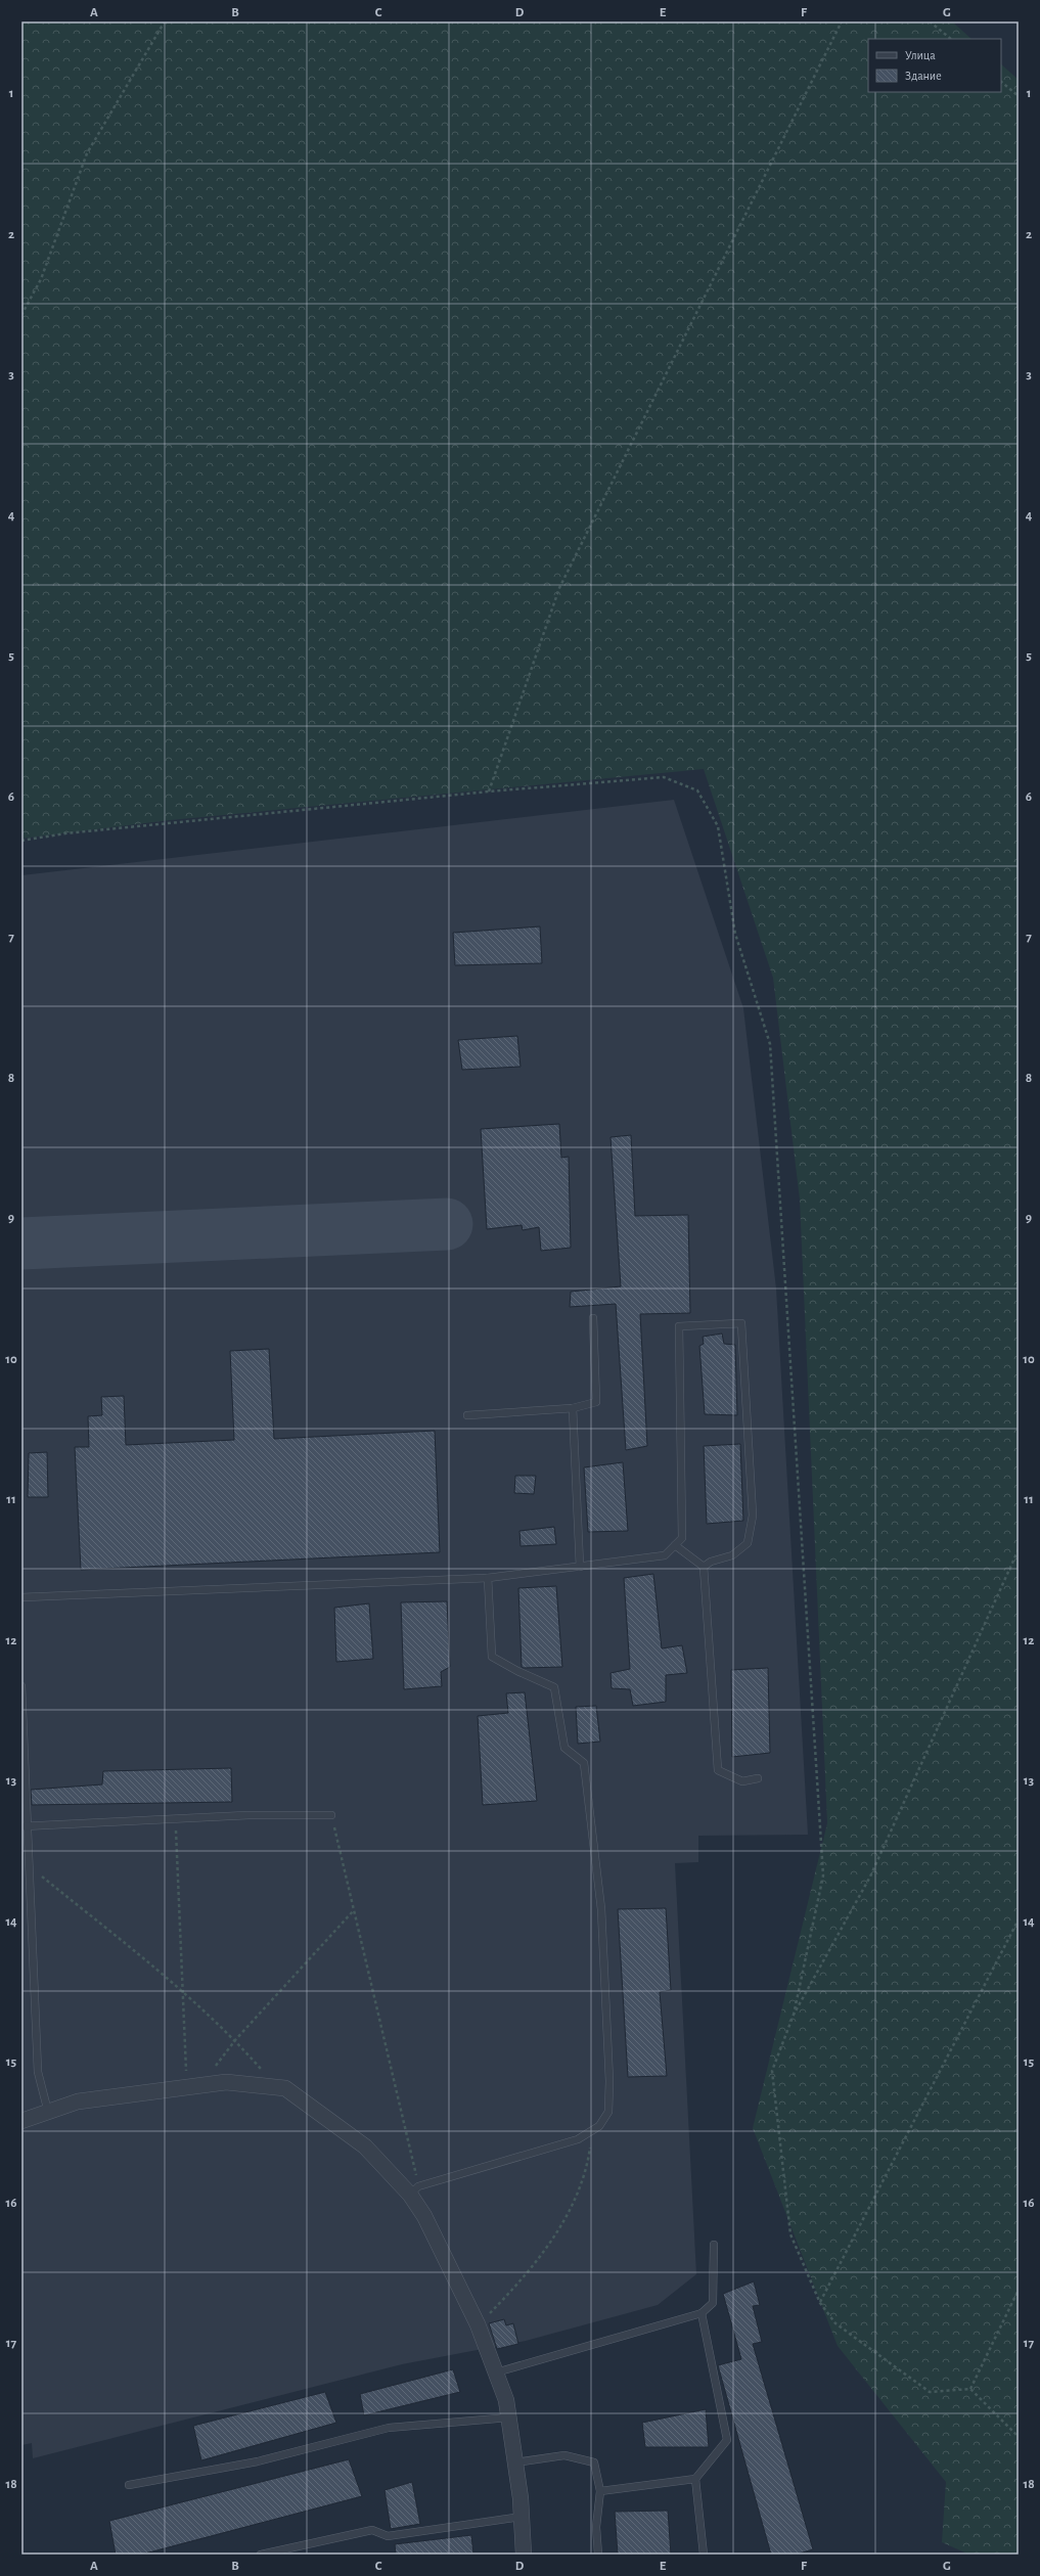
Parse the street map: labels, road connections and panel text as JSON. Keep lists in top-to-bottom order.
{
  "legend": ["Улица", "Здание"],
  "grid": {
    "columns": [
      "A",
      "B",
      "C",
      "D",
      "E",
      "F",
      "G"
    ],
    "rows": [
      "1",
      "2",
      "3",
      "4",
      "5",
      "6",
      "7",
      "8",
      "9",
      "10",
      "11",
      "12",
      "13",
      "14",
      "15",
      "16",
      "17",
      "18"
    ]
  }
}
